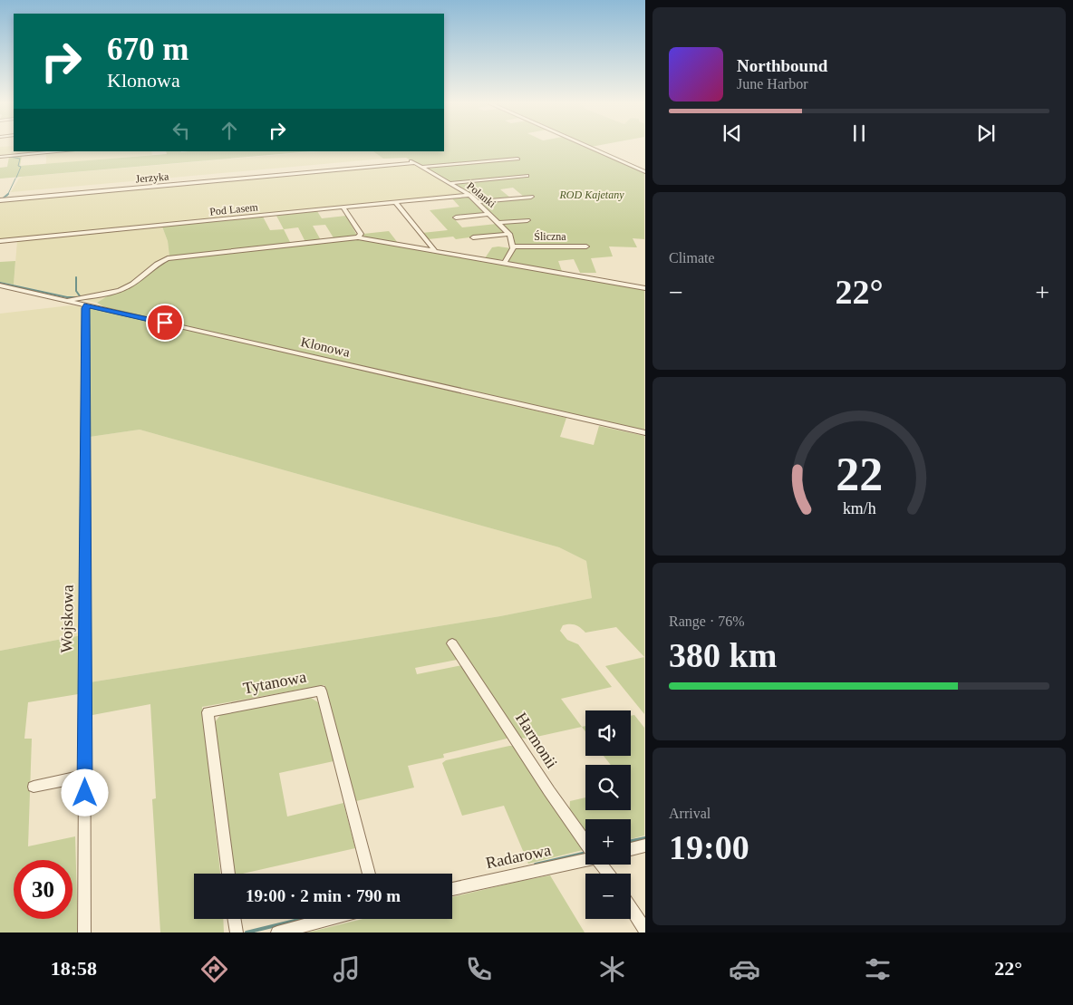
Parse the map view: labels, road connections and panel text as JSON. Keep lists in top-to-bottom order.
{
  "streets": {
    "street": [
      "Jerzyka",
      "Polanki",
      "Pod Lasem",
      "Śliczna",
      "Klonowa",
      "Wojskowa",
      "Tytanowa",
      "Harmonii",
      "Radarowa"
    ]
  },
  "crossings": [
    ["Jerzyka", "Polanki"],
    ["Polanki", "Pod Lasem"],
    ["Polanki", "Śliczna"],
    ["Klonowa", "Wojskowa"]
  ],
  "parks": ["ROD Kajetany"],
  "page": {
    "turn": ["670 m", "Klonowa"],
    "song": ["Northbound", "June Harbor"],
    "tile": [
      "Climate",
      ["Range · 76%", "380 km"],
      ["Arrival", "19:00"]
    ],
    "heat": ["−", "22°", "+"],
    "map_buttons": ["+", "−"],
    "limit": "30",
    "trip": "19:00 · 2 min · 790 m",
    "tabs": ["18:58", "22°"],
    "gauge": ["22", "km/h"]
  }
}
